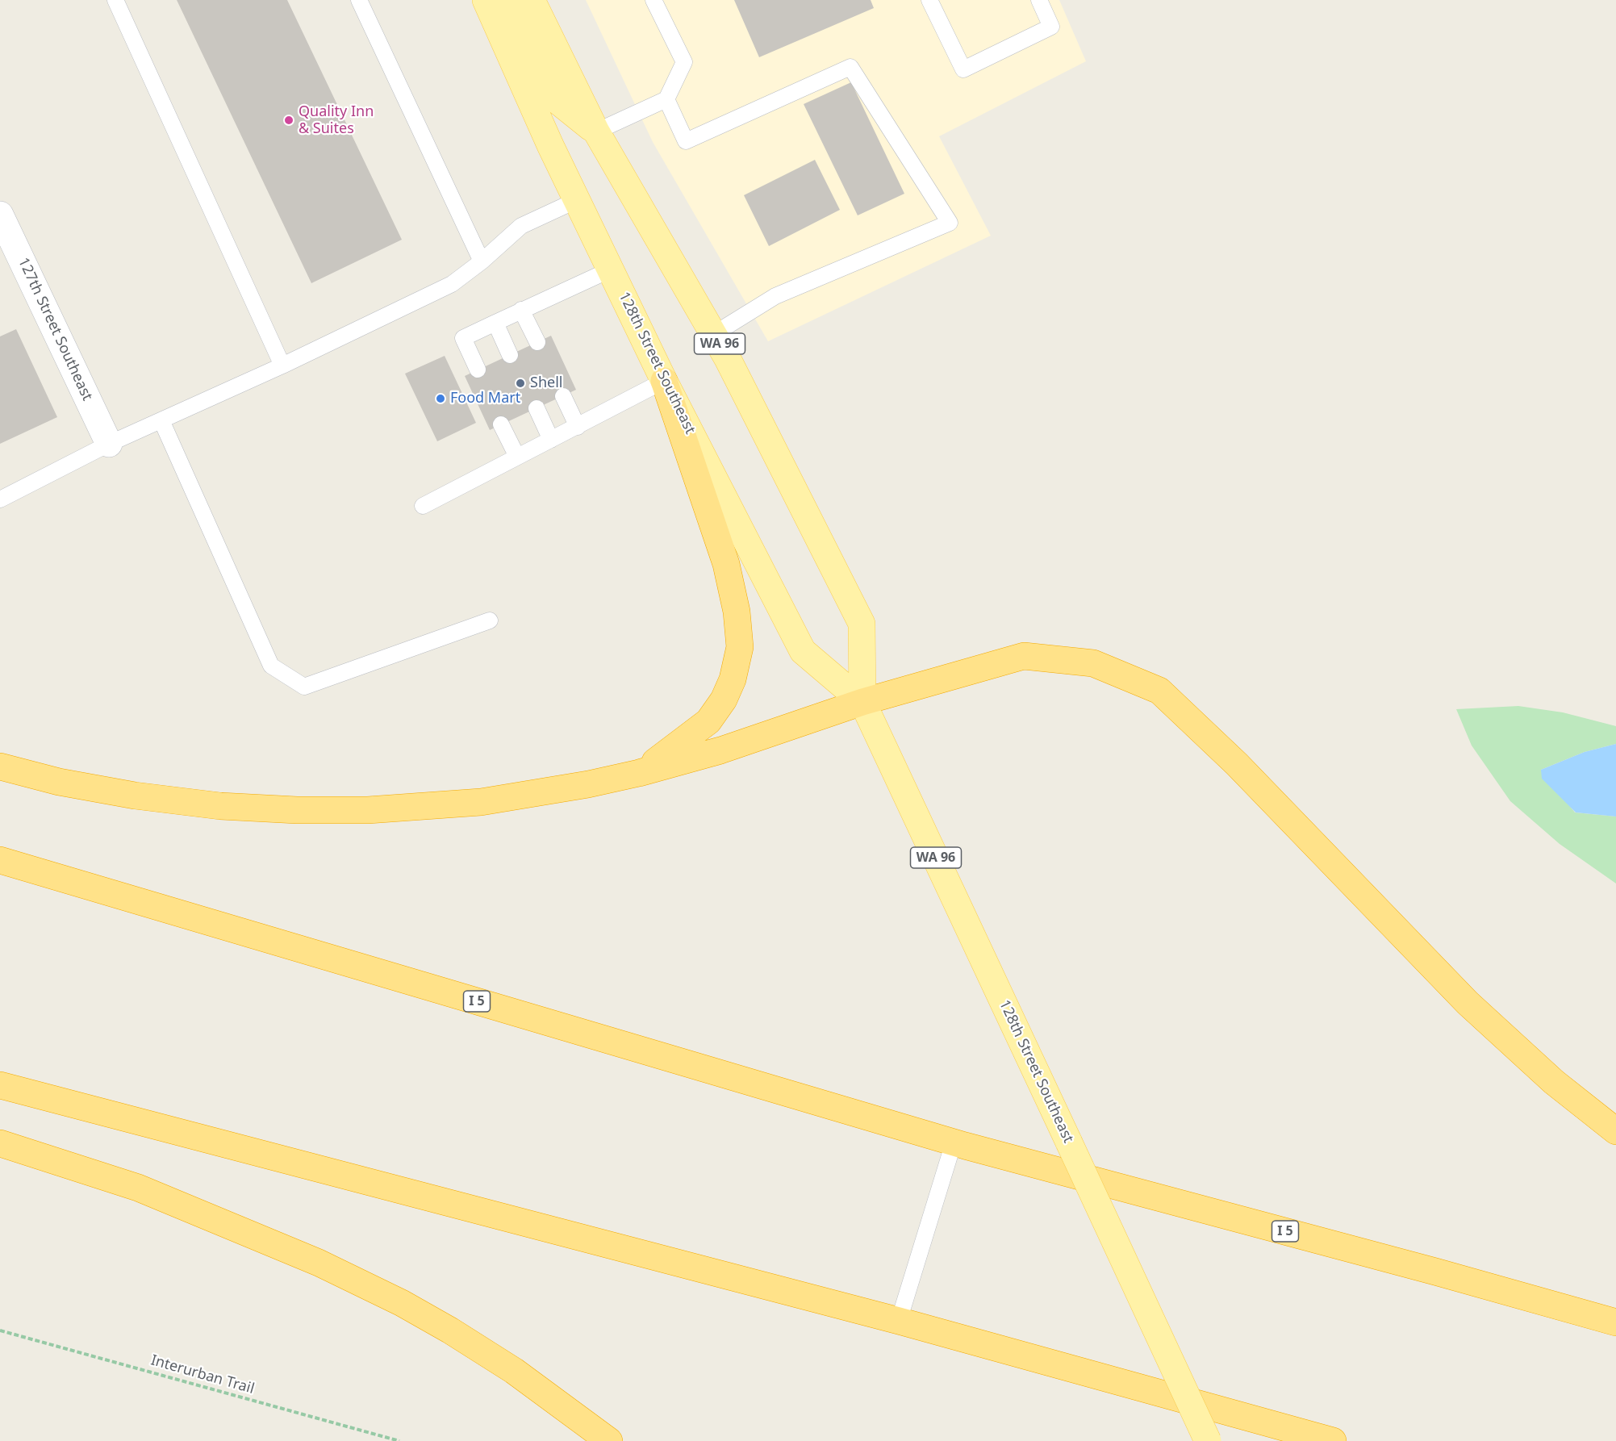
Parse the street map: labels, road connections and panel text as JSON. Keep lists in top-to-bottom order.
{
  "streets": {
    "highway": ["I 5"],
    "main road": ["WA 96", "128th Street Southeast"],
    "street": ["127th Street Southeast"],
    "path": ["Interurban Trail"]
  },
  "places": ["Quality Inn & Suites", "Shell", "Food Mart"]
}
